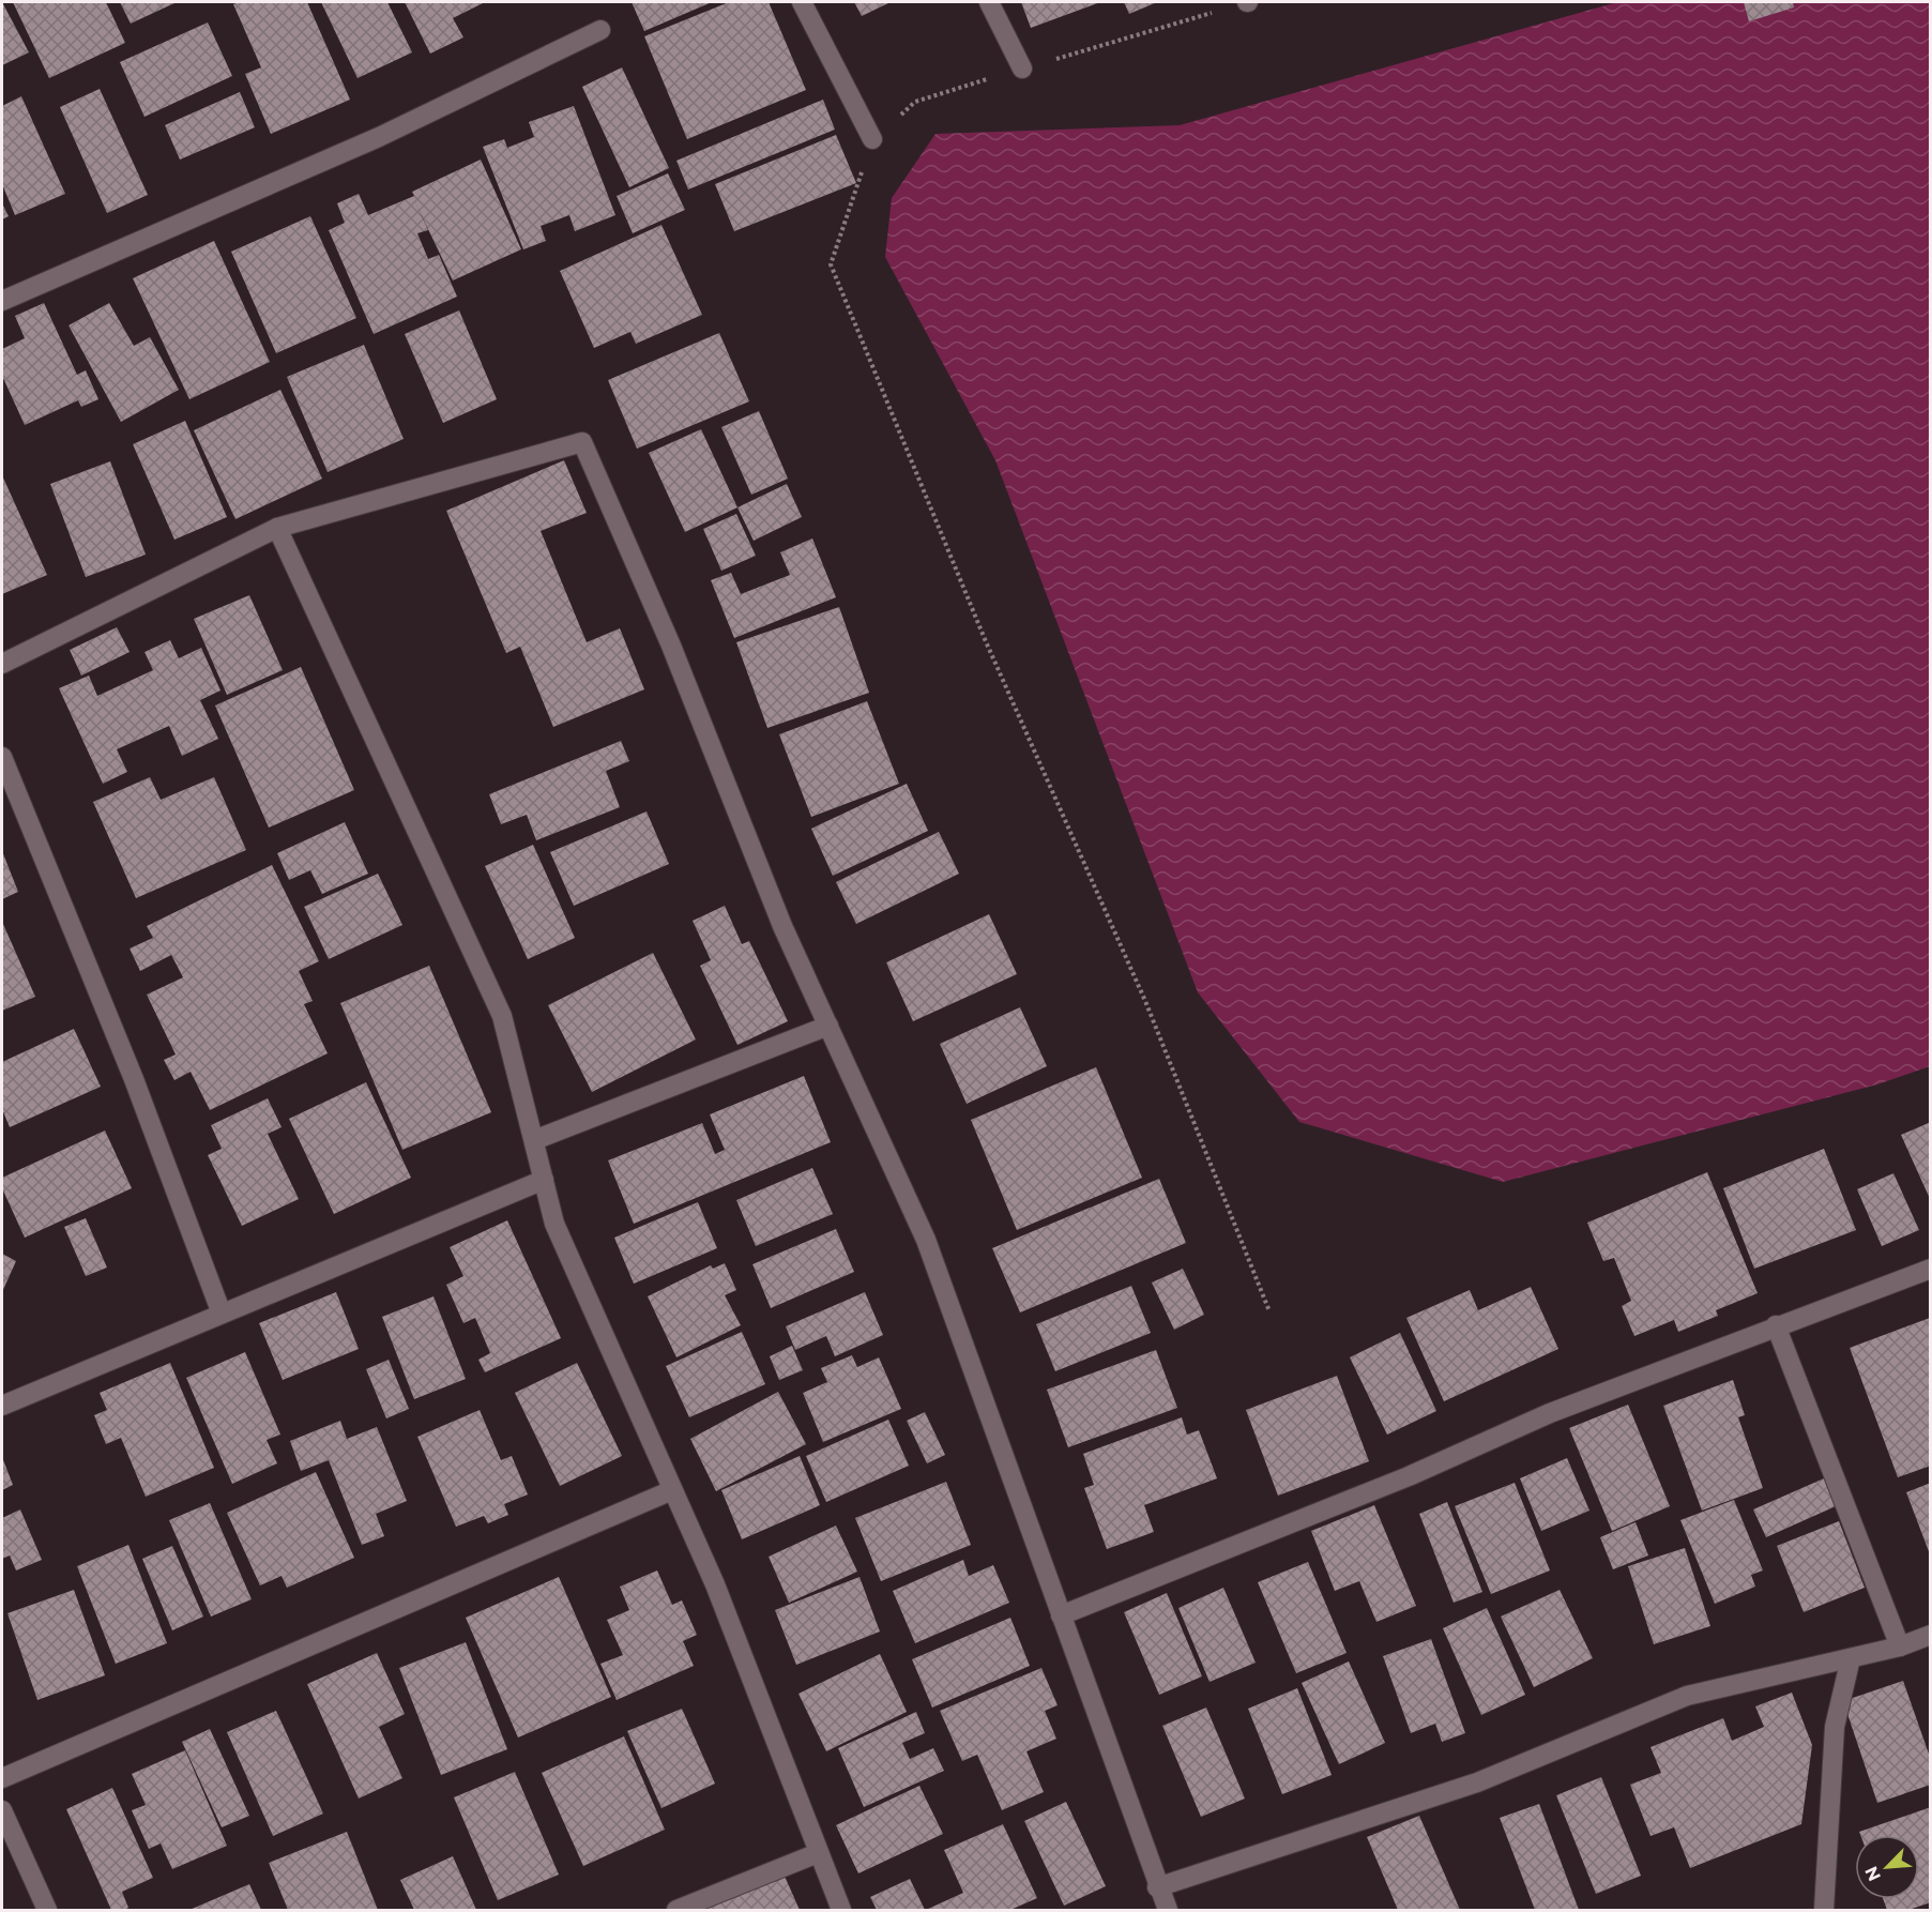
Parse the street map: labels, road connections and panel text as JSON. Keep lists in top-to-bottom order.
{
  "north": "bottom left"
}
